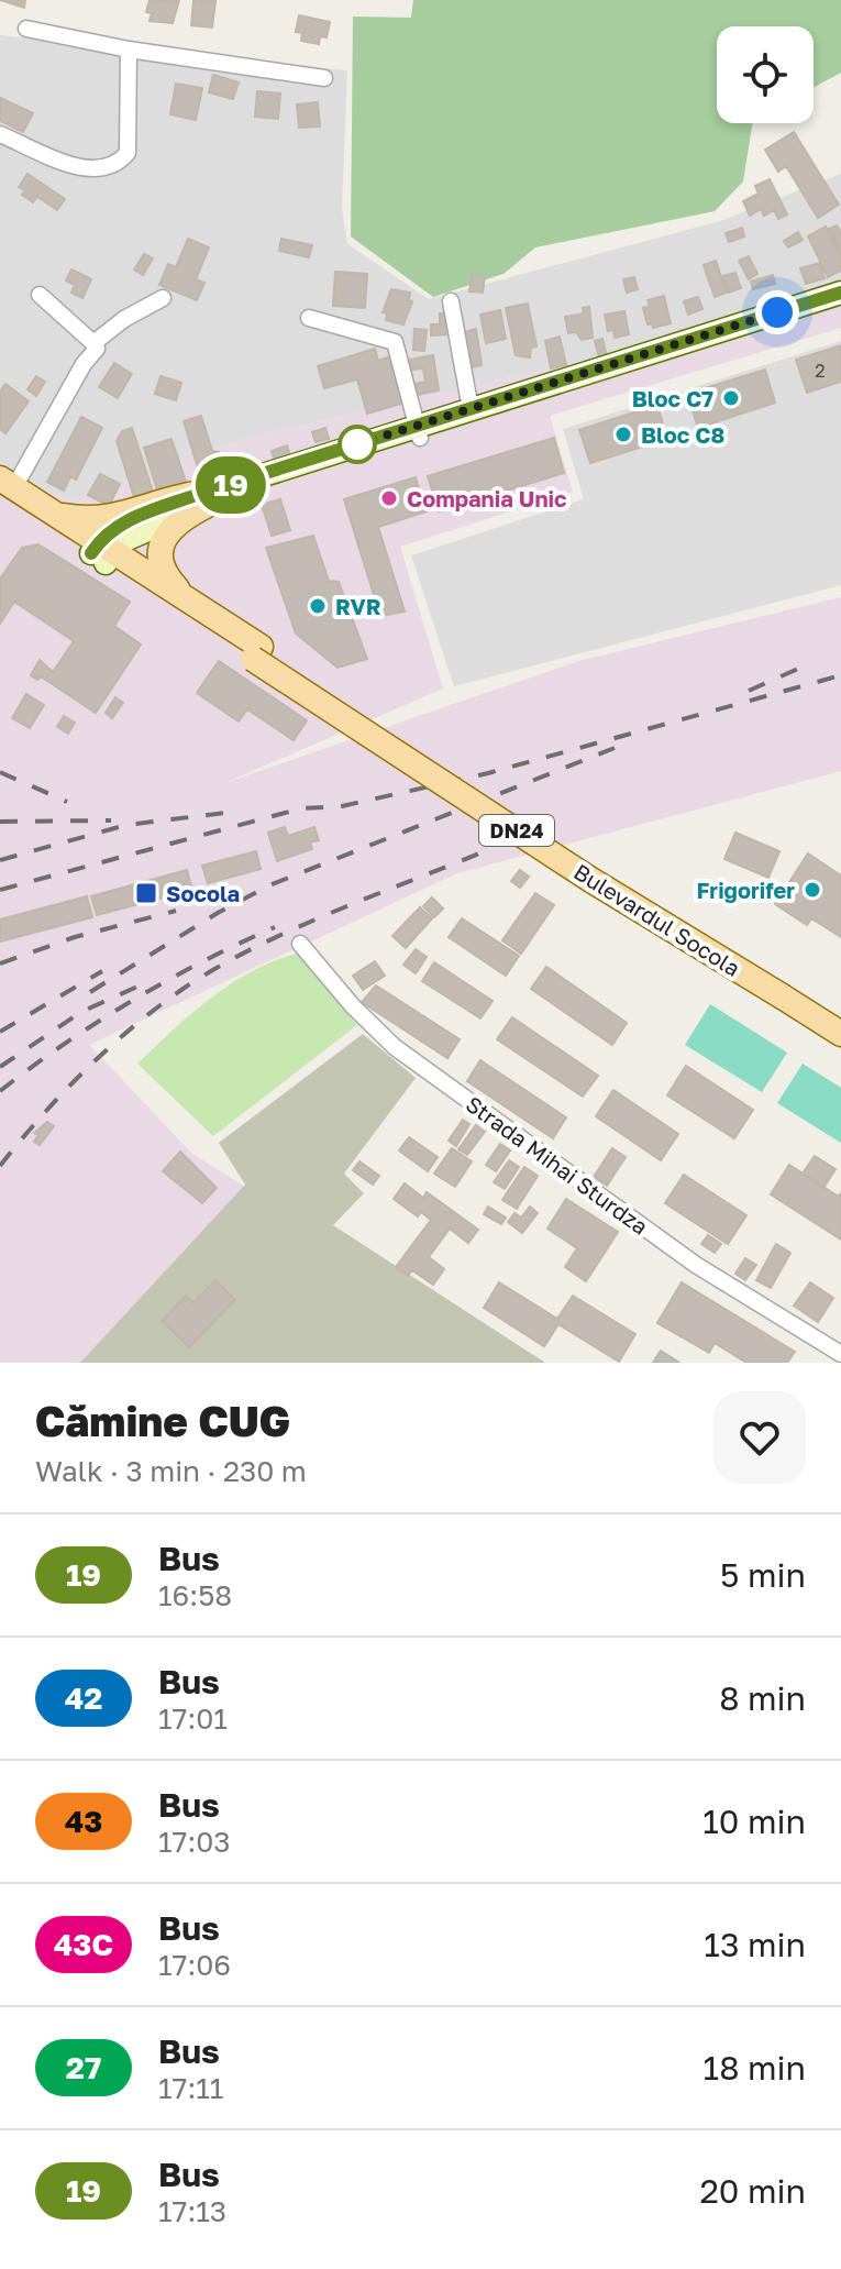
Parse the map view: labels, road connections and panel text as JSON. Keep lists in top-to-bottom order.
{
  "streets": {
    "main road": ["DN24", "Bulevardul Socola"],
    "street": ["Strada Mihai Sturdza"]
  },
  "crossings": [
    ["DN24", "Bulevardul Socola"]
  ],
  "places": {
    "other": [
      "Bloc C7",
      "Bloc C8",
      "Compania Unic",
      "RVR",
      "Frigorifer"
    ],
    "transit": ["Socola"]
  },
  "lines": ["bus line 19"],
  "house_numbers": ["2"],
  "page": {
    "on_map": "19",
    "heading": ["Cămine CUG", "Walk · 3 min · 230 m"],
    "list": [
      {
        "mark": "19",
        "name": "Bus",
        "note": "16:58",
        "value": "5 min"
      },
      {
        "mark": "42",
        "name": "Bus",
        "note": "17:01",
        "value": "8 min"
      },
      {
        "mark": "43",
        "name": "Bus",
        "note": "17:03",
        "value": "10 min"
      },
      {
        "mark": "43C",
        "name": "Bus",
        "note": "17:06",
        "value": "13 min"
      },
      {
        "mark": "27",
        "name": "Bus",
        "note": "17:11",
        "value": "18 min"
      },
      {
        "mark": "19",
        "name": "Bus",
        "note": "17:13",
        "value": "20 min"
      }
    ]
  }
}
